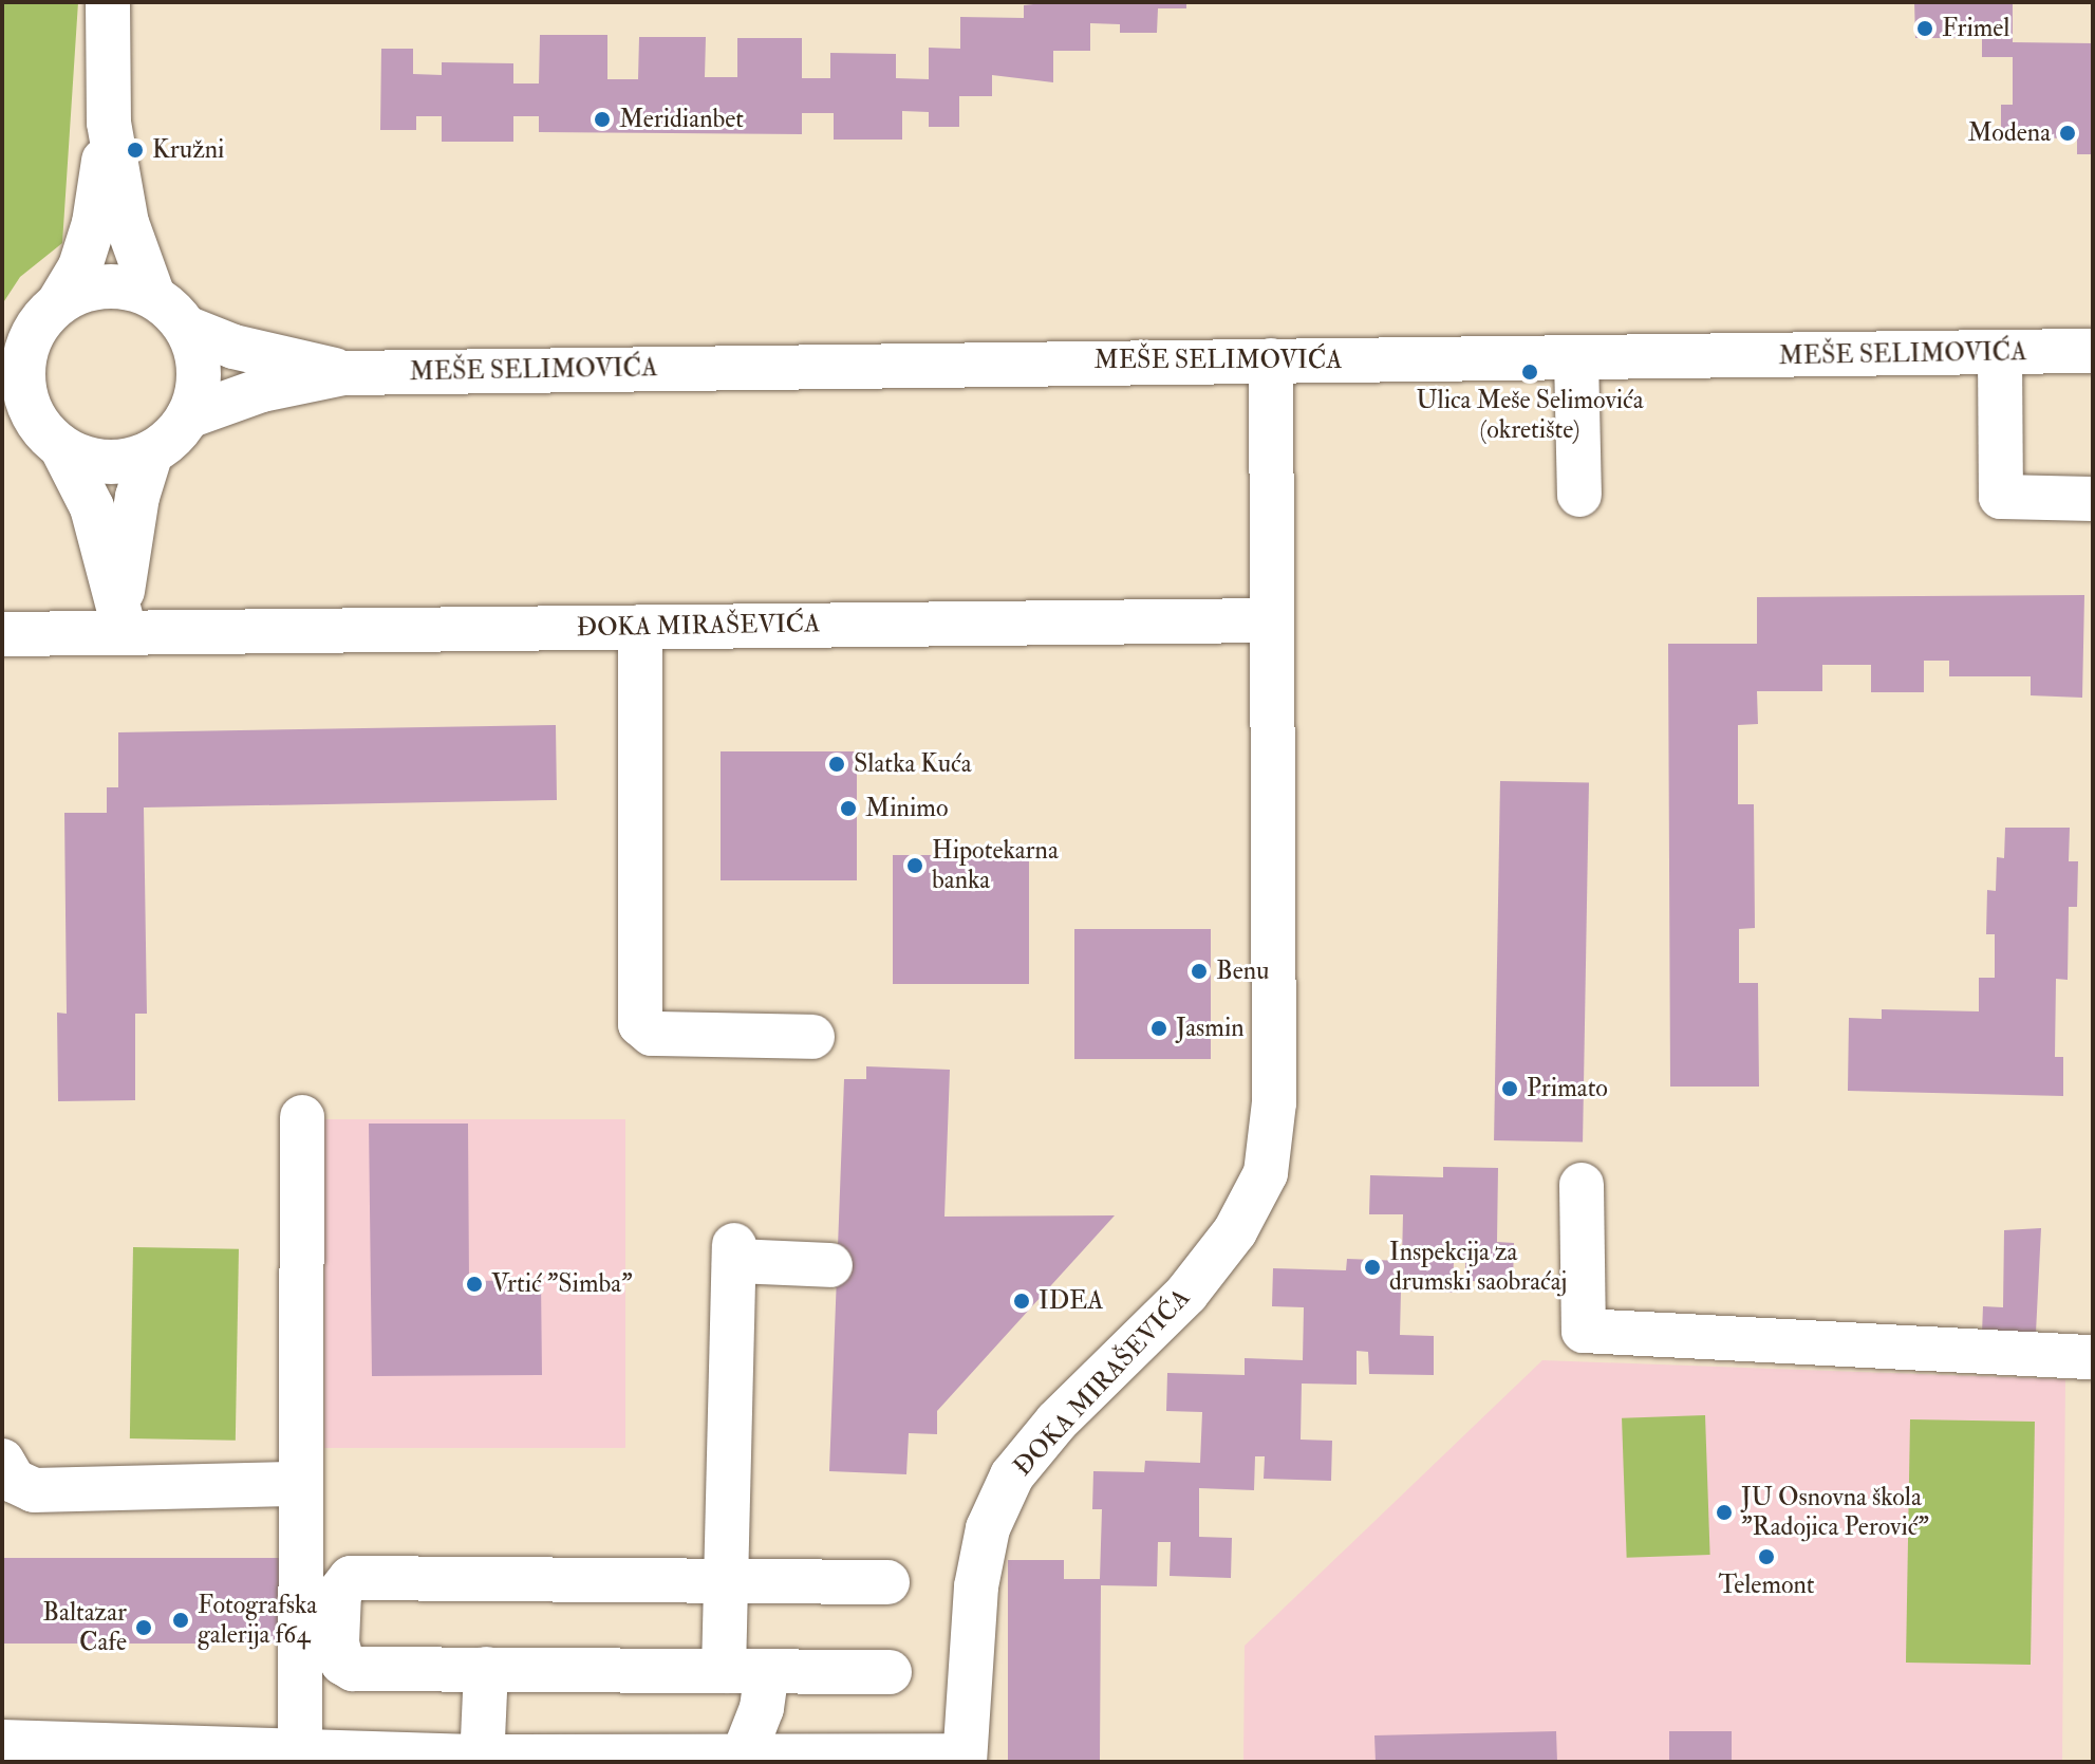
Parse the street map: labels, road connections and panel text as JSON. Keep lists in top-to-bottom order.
{
  "streets": {
    "street": ["MEŠE SELIMOVIĆA", "ĐOKA MIRAŠEVIĆA"]
  },
  "crossings": [
    ["MEŠE SELIMOVIĆA", "ĐOKA MIRAŠEVIĆA"]
  ],
  "places": [
    "Frimel",
    "Meridianbet",
    "Modena",
    "Kružni",
    "Ulica Meše Selimovića (okretište)",
    "Slatka Kuća",
    "Minimo",
    "Hipotekarna banka",
    "Benu",
    "Jasmin",
    "Primato",
    "Inspekcija za drumski saobraćaj",
    "Vrtić \"Simba\"",
    "IDEA",
    "JU Osnovna škola \"Radojica Perović\"",
    "Telemont",
    "Fotografska galerija f64",
    "Baltazar Cafe"
  ]
}
